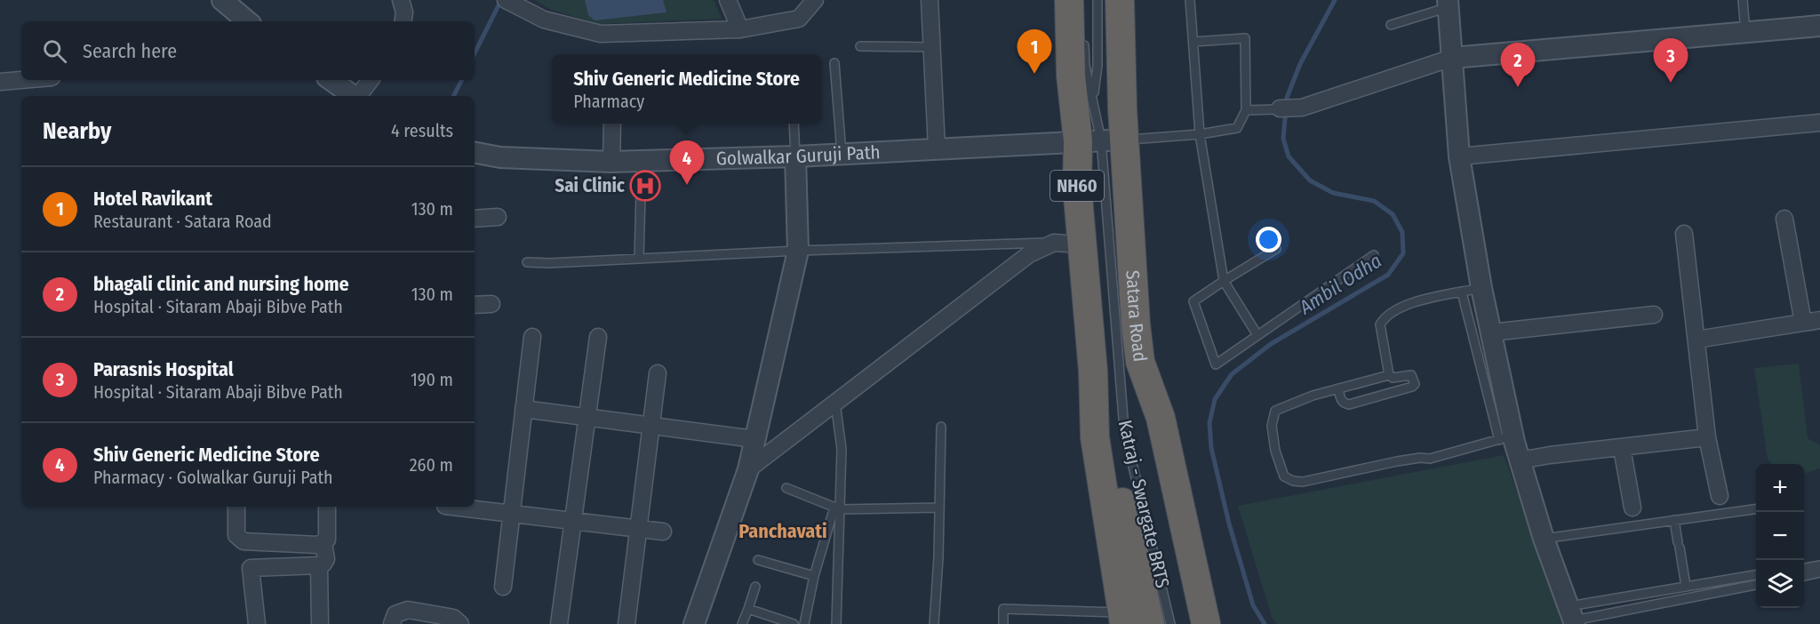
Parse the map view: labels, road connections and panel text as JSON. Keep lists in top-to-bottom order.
{
  "streets": {
    "highway": ["NH60", "Satara Road"],
    "street": ["Golwalkar Guruji Path"],
    "lane": ["Katraj - Swargate BRTS"]
  },
  "crossings": [
    ["Golwalkar Guruji Path", "Satara Road"],
    ["Golwalkar Guruji Path", "Katraj - Swargate BRTS"],
    ["Satara Road", "Katraj - Swargate BRTS"]
  ],
  "districts": ["Panchavati"],
  "water": ["Ambil Odha"],
  "places": {
    "hospital": ["Sai Clinic"]
  },
  "page": {
    "search": "Search here",
    "pins": [
      "1",
      "3",
      "2",
      "4"
    ],
    "popup": ["Shiv Generic Medicine Store", "Pharmacy"],
    "heading": ["Nearby", "4 results"],
    "list": [
      {
        "mark": "1",
        "name": "Hotel Ravikant",
        "note": "Restaurant · Satara Road",
        "value": "130 m"
      },
      {
        "mark": "2",
        "name": "bhagali clinic and nursing home",
        "note": "Hospital · Sitaram Abaji Bibve Path",
        "value": "130 m"
      },
      {
        "mark": "3",
        "name": "Parasnis Hospital",
        "note": "Hospital · Sitaram Abaji Bibve Path",
        "value": "190 m"
      },
      {
        "mark": "4",
        "name": "Shiv Generic Medicine Store",
        "note": "Pharmacy · Golwalkar Guruji Path",
        "value": "260 m"
      }
    ],
    "map_buttons": ["+", "−"]
  }
}
